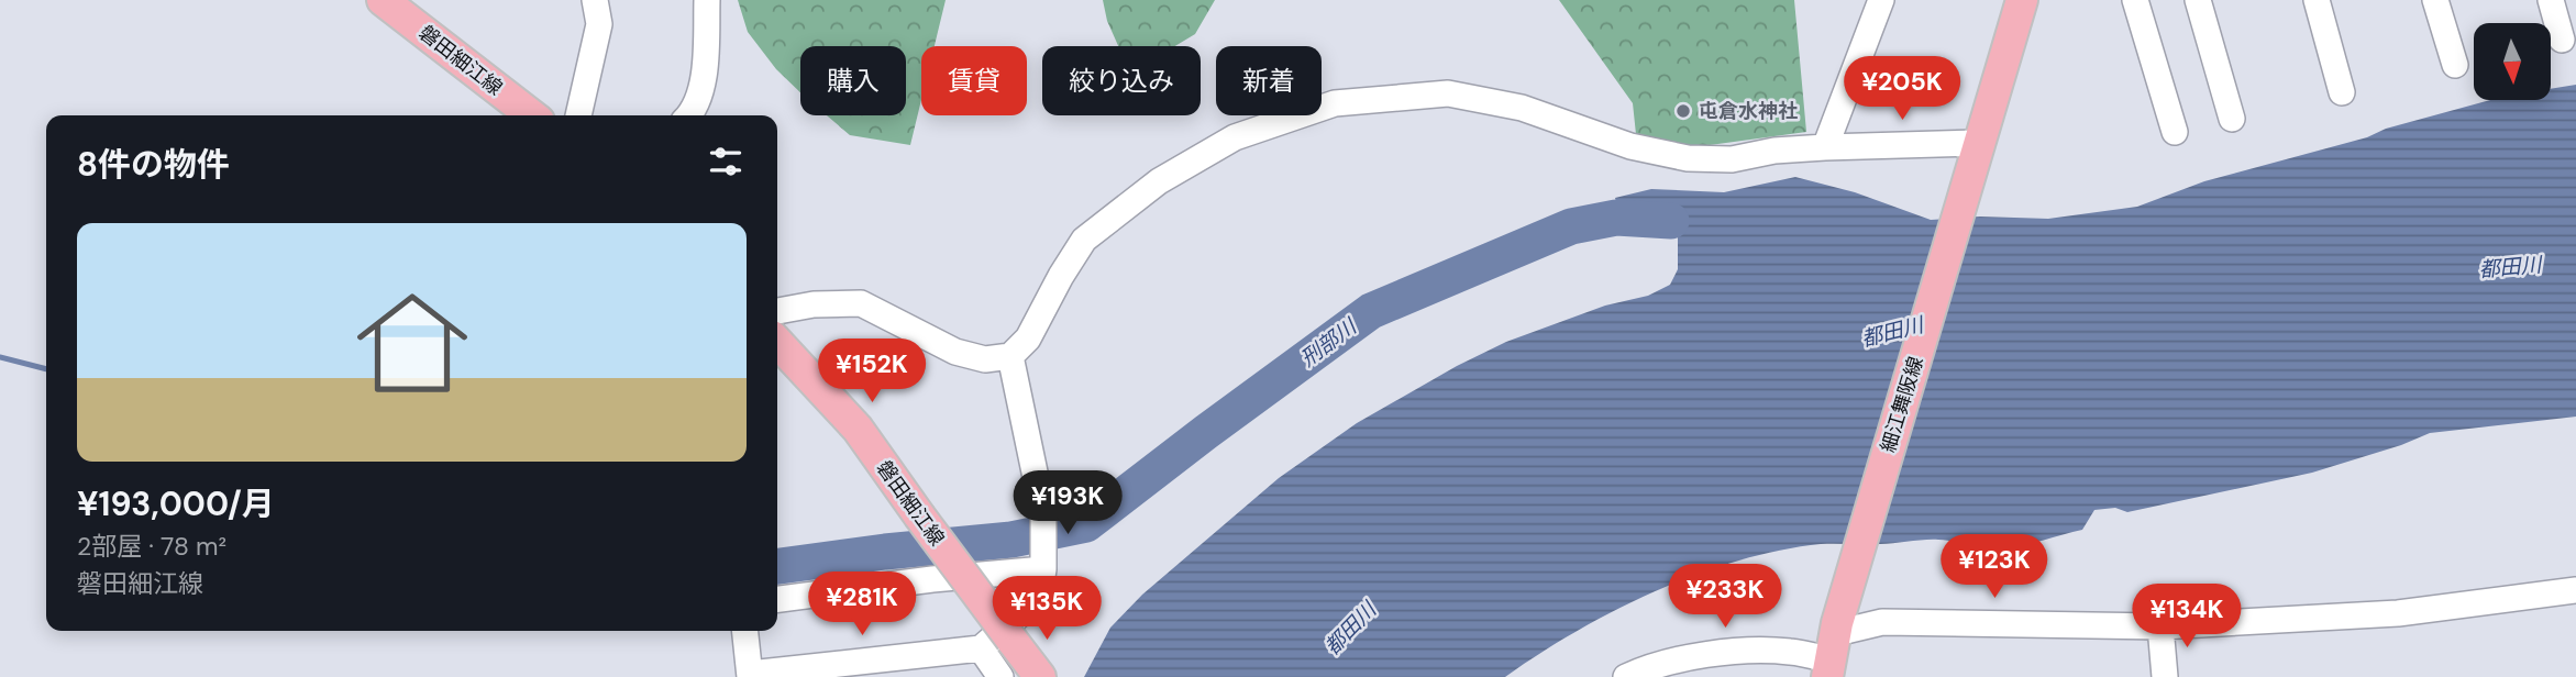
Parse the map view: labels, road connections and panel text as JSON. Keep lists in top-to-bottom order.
{
  "streets": {
    "main road": ["磐田細江線", "細江舞阪線"]
  },
  "water": ["都田川", "刑部川"],
  "places": ["屯倉水神社"],
  "north": "bottom",
  "page": {
    "chip": [
      "購入",
      "賃貸",
      "絞り込み",
      "新着"
    ],
    "price": [
      "¥205K",
      "¥152K",
      "¥193K",
      "¥123K",
      "¥233K",
      "¥281K",
      "¥135K",
      "¥134K"
    ],
    "heading": "8件の物件",
    "list": [
      {
        "name": "¥193,000/月",
        "note": "2部屋 · 78 m² · 磐田細江線"
      }
    ]
  }
}
